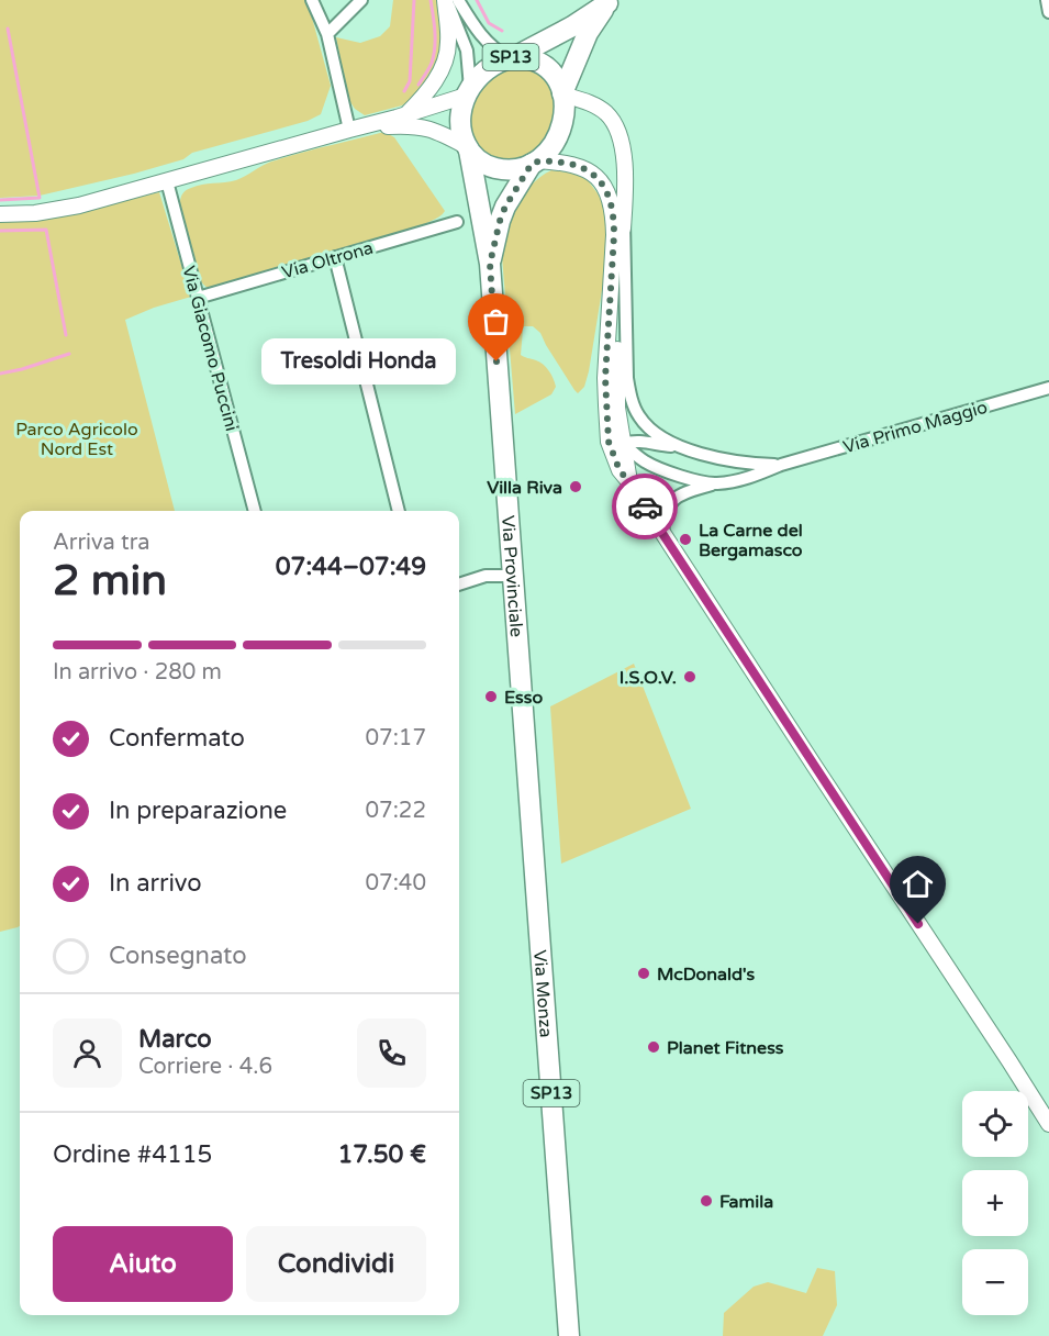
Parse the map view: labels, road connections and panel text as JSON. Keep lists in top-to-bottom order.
{
  "streets": {
    "main road": ["SP13", "Via Provinciale", "Via Monza"],
    "street": ["Via Oltrona", "Via Giacomo Puccini", "Via Primo Maggio"]
  },
  "crossings": [
    ["SP13", "Via Provinciale"],
    ["Via Oltrona", "Via Giacomo Puccini"],
    ["Via Provinciale", "Via Monza"]
  ],
  "parks": ["Parco Agricolo Nord Est"],
  "places": [
    "Tresoldi Honda",
    "Villa Riva",
    "La Carne del Bergamasco",
    "I.S.O.V.",
    "Esso",
    "McDonald's",
    "Planet Fitness",
    "Famila"
  ],
  "page": {
    "bubble": "Tresoldi Honda",
    "heading": ["2 min", "Arriva tra", "07:44–07:49"],
    "panel": [
      "Marco",
      "Corriere · 4.6",
      "Ordine #4115",
      "17.50 €"
    ],
    "bar": "In arrivo · 280 m",
    "list": [
      ["Confermato", "07:17"],
      ["In preparazione", "07:22"],
      ["In arrivo", "07:40"],
      "Consegnato"
    ],
    "map_buttons": ["+", "−"],
    "buttons": ["Aiuto", "Condividi"]
  }
}
